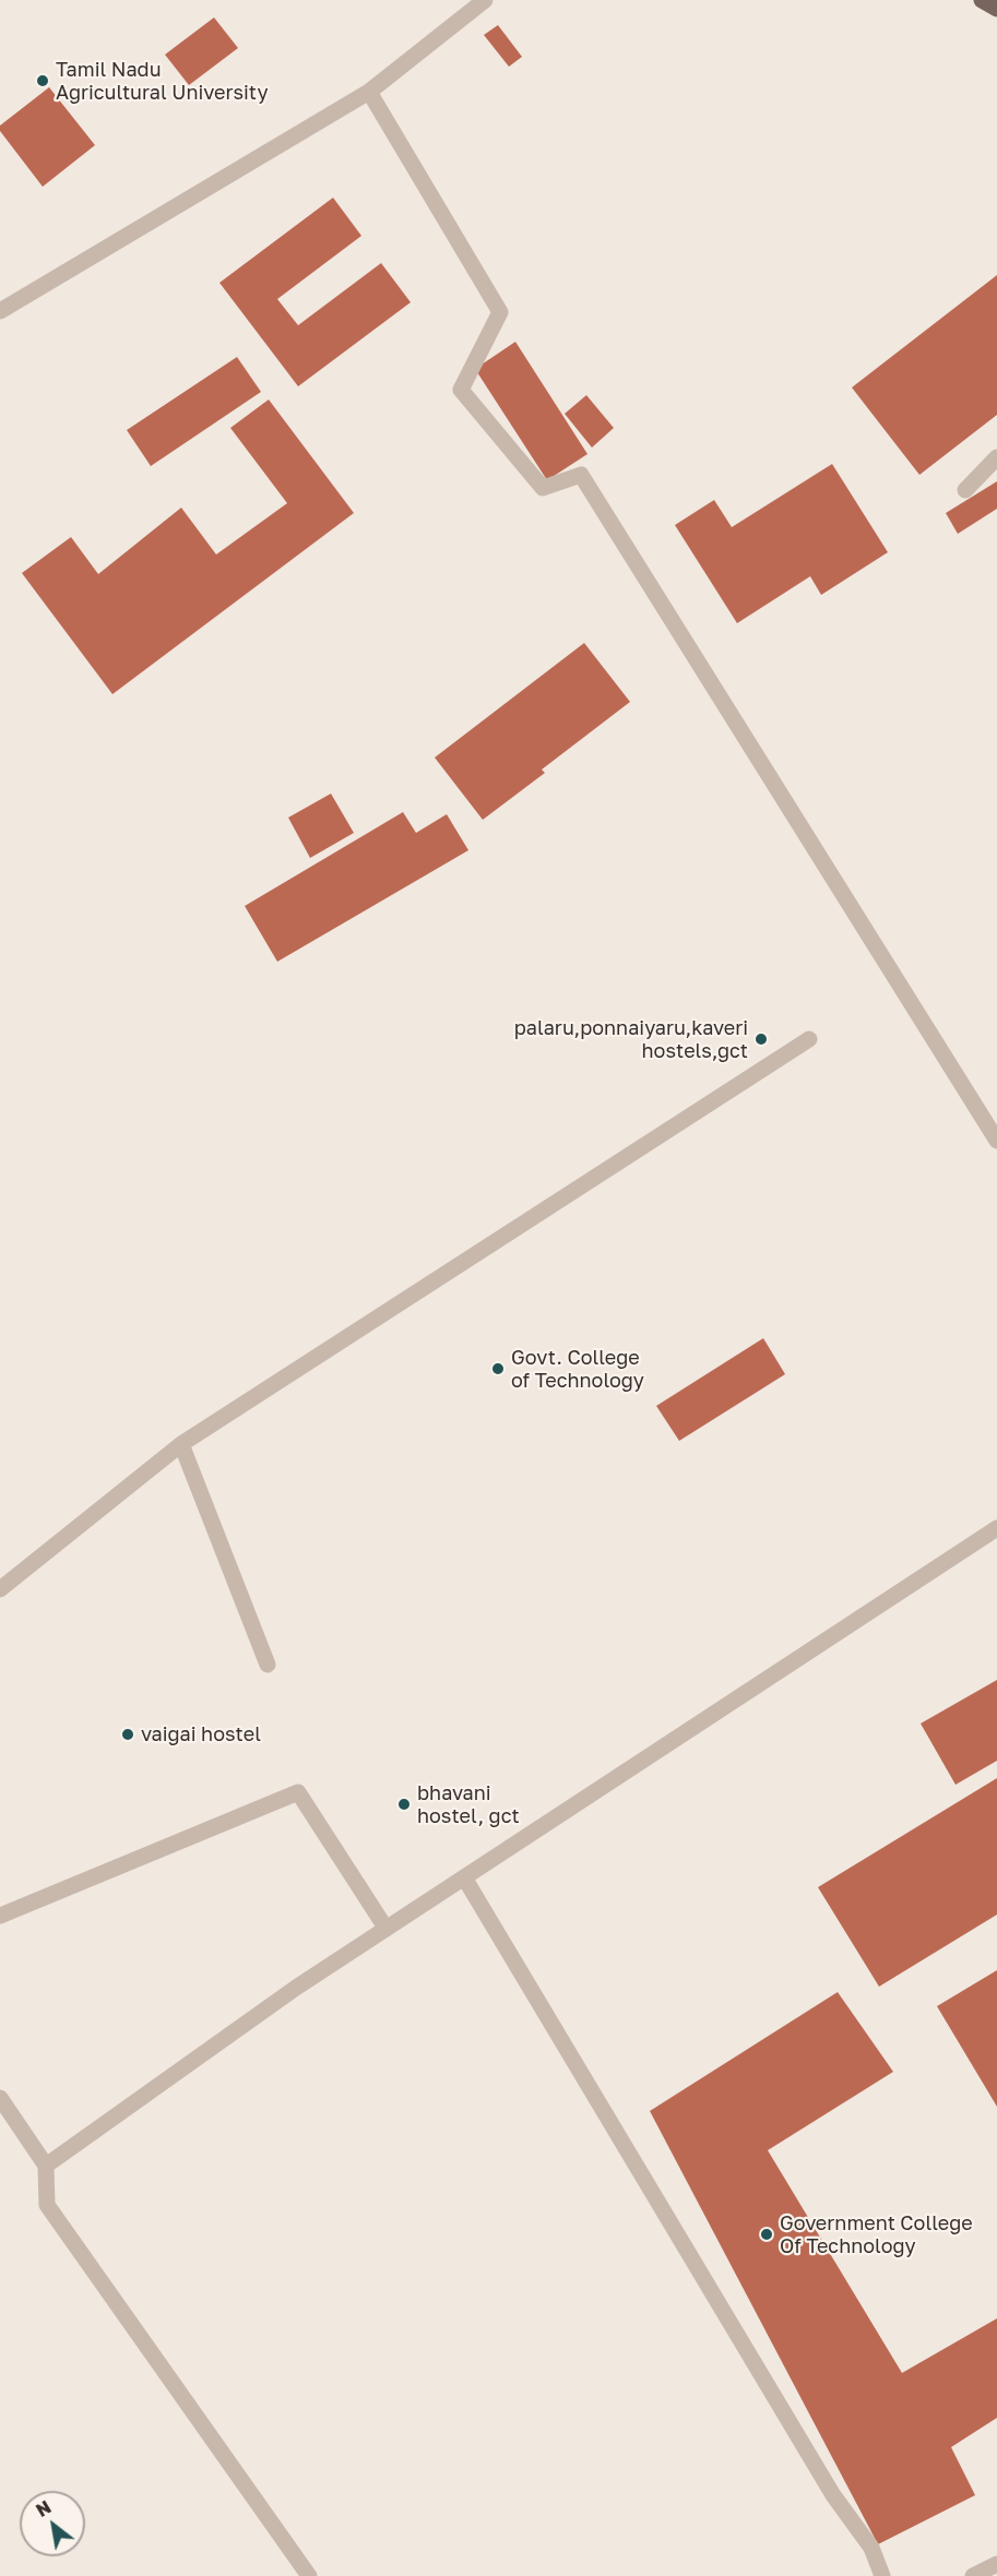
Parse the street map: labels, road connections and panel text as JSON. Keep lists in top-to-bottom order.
{
  "places": [
    "Tamil Nadu Agricultural University",
    "palaru,ponnaiyaru,kaveri hostels,gct",
    "Govt. College of Technology",
    "vaigai hostel",
    "bhavani hostel, gct",
    "Government College Of Technology"
  ],
  "north": "top left"
}
